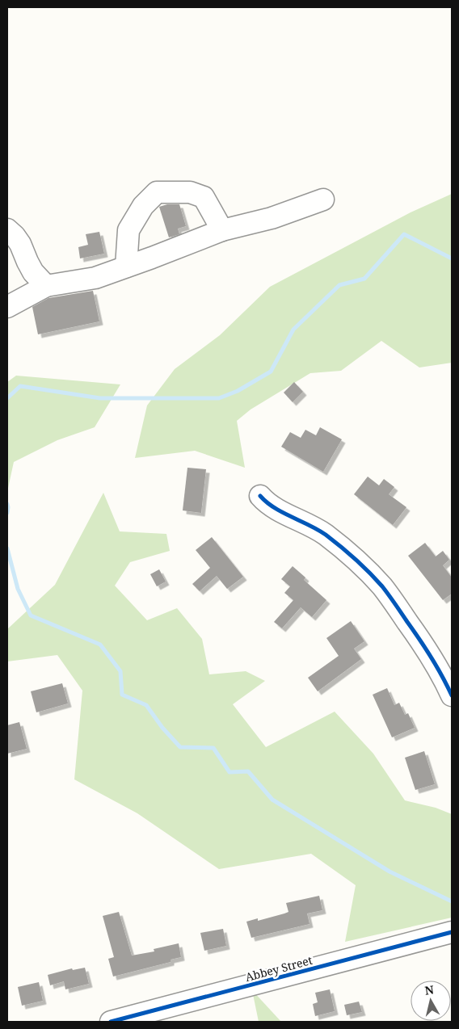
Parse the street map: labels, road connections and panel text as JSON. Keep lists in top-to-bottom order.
{
  "streets": {
    "street": ["Abbey Street"]
  },
  "north": "top"
}
